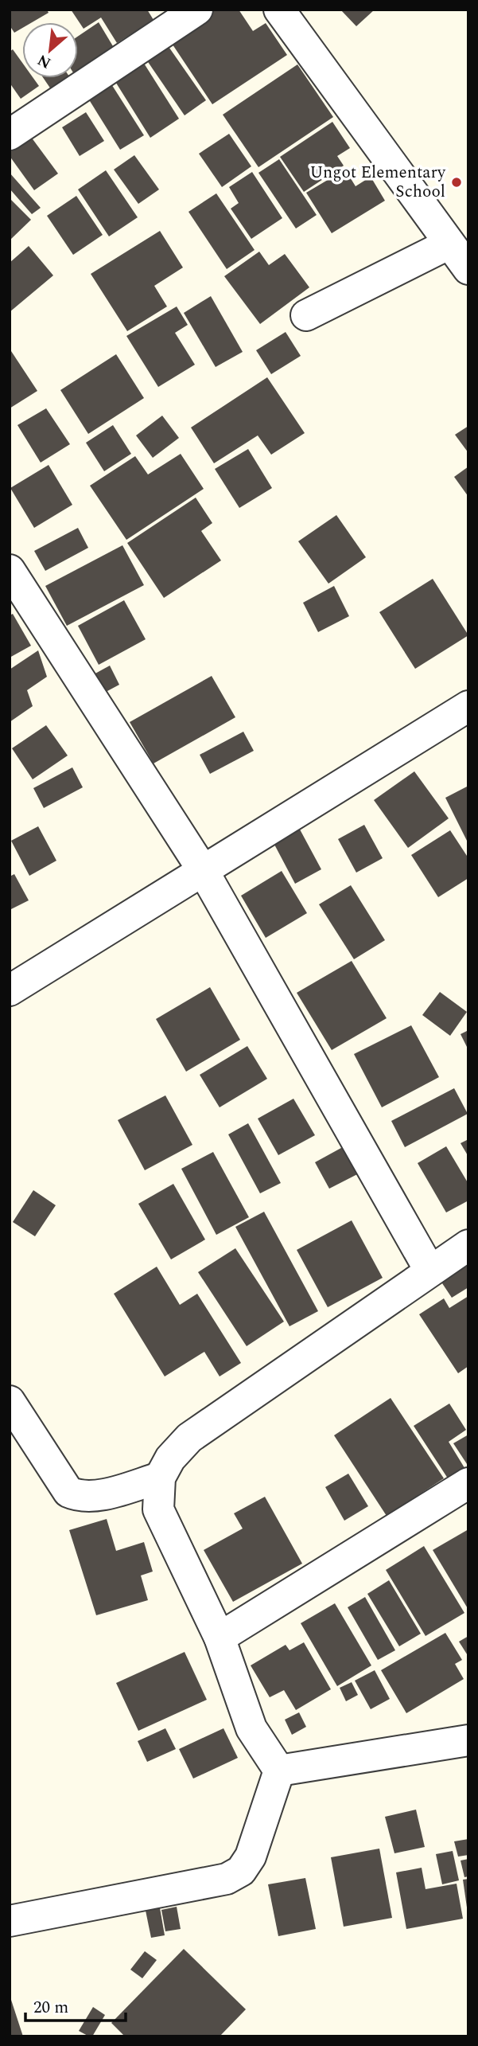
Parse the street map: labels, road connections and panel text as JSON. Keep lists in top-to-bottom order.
{
  "places": ["Ungot Elementary School"],
  "scale_bar": "20 m",
  "north": "bottom left"
}
